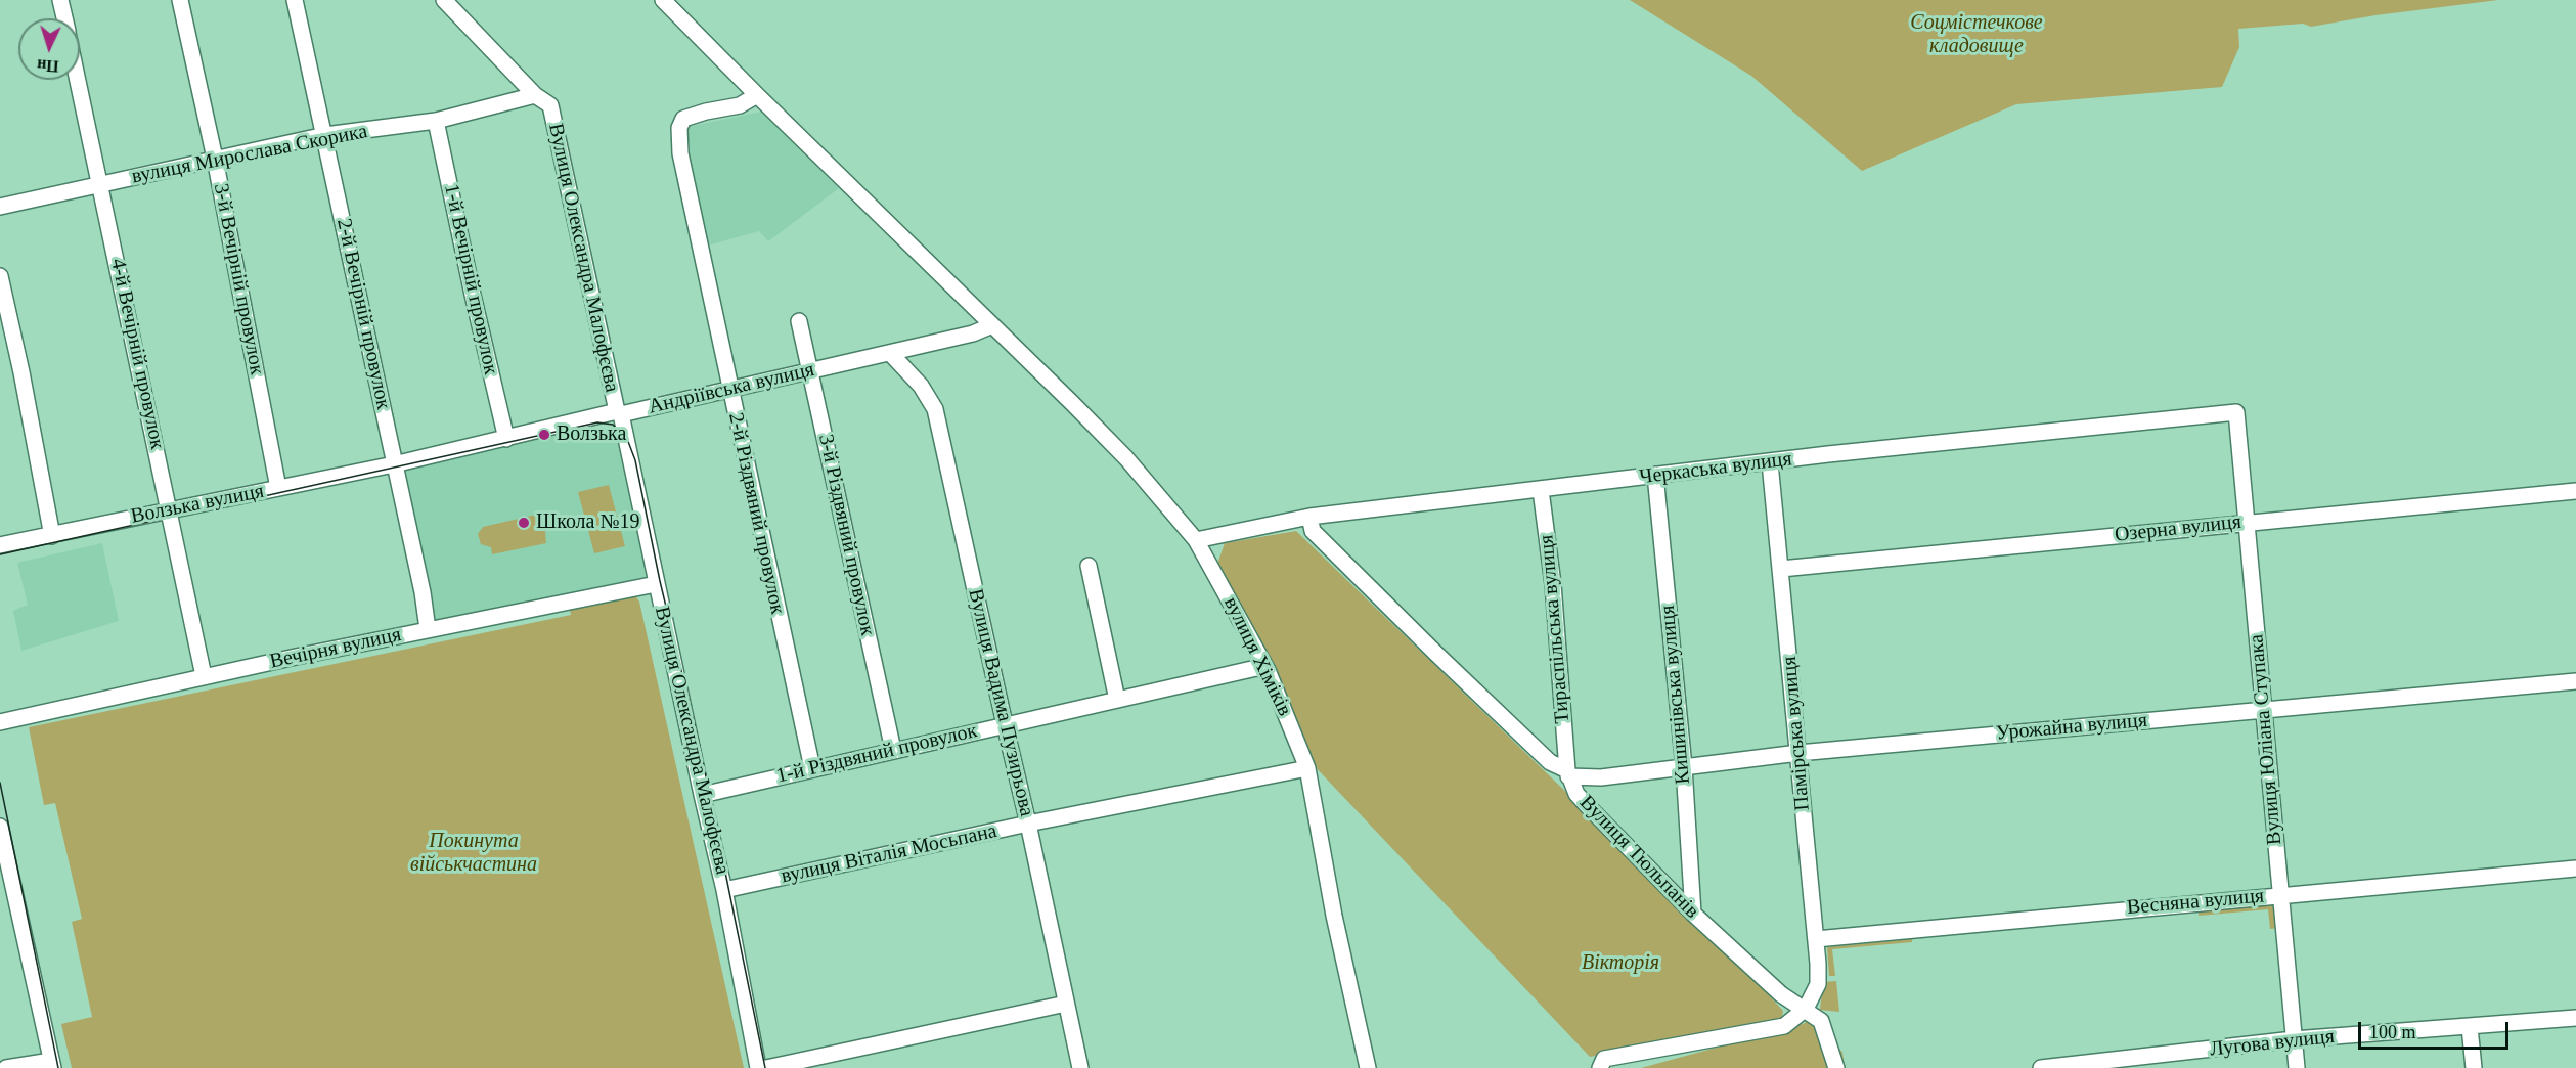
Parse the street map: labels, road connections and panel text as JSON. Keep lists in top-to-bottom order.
{
  "streets": {
    "street": [
      "вулиця Мирослава Скорика",
      "Вулиця Олександра Малофєєва",
      "3-й Вечірній провулок",
      "1-й Вечірній провулок",
      "2-й Вечірній провулок",
      "4-й Вечірній провулок",
      "Андріївська вулиця",
      "Черкаська вулиця",
      "Волзька вулиця",
      "2-й Різдвяний провулок",
      "Озерна вулиця",
      "3-й Різдвяний провулок",
      "Тираспільська вулиця",
      "Вечірня вулиця",
      "вулиця Хіміків",
      "Кишинівська вулиця",
      "Вулиця Вадима Пузирьова",
      "Урожайна вулиця",
      "Памірська вулиця",
      "Вулиця Юліана Ступака",
      "1-й Різдвяний провулок",
      "вулиця Віталія Мосьпана",
      "Вулиця Тюльпанів",
      "Весняна вулиця",
      "Лугова вулиця"
    ]
  },
  "crossings": [
    ["вулиця Мирослава Скорика", "Вулиця Олександра Малофєєва"],
    ["вулиця Мирослава Скорика", "3-й Вечірній провулок"],
    ["вулиця Мирослава Скорика", "1-й Вечірній провулок"],
    ["вулиця Мирослава Скорика", "2-й Вечірній провулок"],
    ["вулиця Мирослава Скорика", "4-й Вечірній провулок"],
    ["Вулиця Олександра Малофєєва", "Андріївська вулиця"],
    ["Вулиця Олександра Малофєєва", "Вечірня вулиця"],
    ["Вулиця Олександра Малофєєва", "1-й Різдвяний провулок"],
    ["Вулиця Олександра Малофєєва", "вулиця Віталія Мосьпана"],
    ["3-й Вечірній провулок", "Волзька вулиця"],
    ["1-й Вечірній провулок", "Андріївська вулиця"],
    ["2-й Вечірній провулок", "Андріївська вулиця"],
    ["2-й Вечірній провулок", "Волзька вулиця"],
    ["2-й Вечірній провулок", "Вечірня вулиця"],
    ["4-й Вечірній провулок", "Волзька вулиця"],
    ["4-й Вечірній провулок", "Вечірня вулиця"],
    ["Андріївська вулиця", "Волзька вулиця"],
    ["Андріївська вулиця", "2-й Різдвяний провулок"],
    ["Андріївська вулиця", "3-й Різдвяний провулок"],
    ["Андріївська вулиця", "вулиця Хіміків"],
    ["Андріївська вулиця", "Вулиця Вадима Пузирьова"],
    ["Черкаська вулиця", "Тираспільська вулиця"],
    ["Черкаська вулиця", "вулиця Хіміків"],
    ["Черкаська вулиця", "Кишинівська вулиця"],
    ["Черкаська вулиця", "Памірська вулиця"],
    ["Черкаська вулиця", "Вулиця Юліана Ступака"],
    ["Черкаська вулиця", "Вулиця Тюльпанів"],
    ["2-й Різдвяний провулок", "вулиця Хіміків"],
    ["2-й Різдвяний провулок", "1-й Різдвяний провулок"],
    ["Озерна вулиця", "Памірська вулиця"],
    ["Озерна вулиця", "Вулиця Юліана Ступака"],
    ["3-й Різдвяний провулок", "1-й Різдвяний провулок"],
    ["Тираспільська вулиця", "Урожайна вулиця"],
    ["Тираспільська вулиця", "Вулиця Тюльпанів"],
    ["вулиця Хіміків", "1-й Різдвяний провулок"],
    ["вулиця Хіміків", "вулиця Віталія Мосьпана"],
    ["Кишинівська вулиця", "Урожайна вулиця"],
    ["Кишинівська вулиця", "Вулиця Тюльпанів"],
    ["Вулиця Вадима Пузирьова", "1-й Різдвяний провулок"],
    ["Вулиця Вадима Пузирьова", "вулиця Віталія Мосьпана"],
    ["Урожайна вулиця", "Памірська вулиця"],
    ["Урожайна вулиця", "Вулиця Юліана Ступака"],
    ["Урожайна вулиця", "Вулиця Тюльпанів"],
    ["Памірська вулиця", "Вулиця Тюльпанів"],
    ["Памірська вулиця", "Весняна вулиця"],
    ["Вулиця Юліана Ступака", "Весняна вулиця"],
    ["Вулиця Юліана Ступака", "Лугова вулиця"]
  ],
  "parks": ["Соцмістечкове кладовище", "Покинута військчастина", "Вікторія"],
  "places": ["Волзька", "Школа №19"],
  "scale_bar": "100 m",
  "north": "bottom"
}
